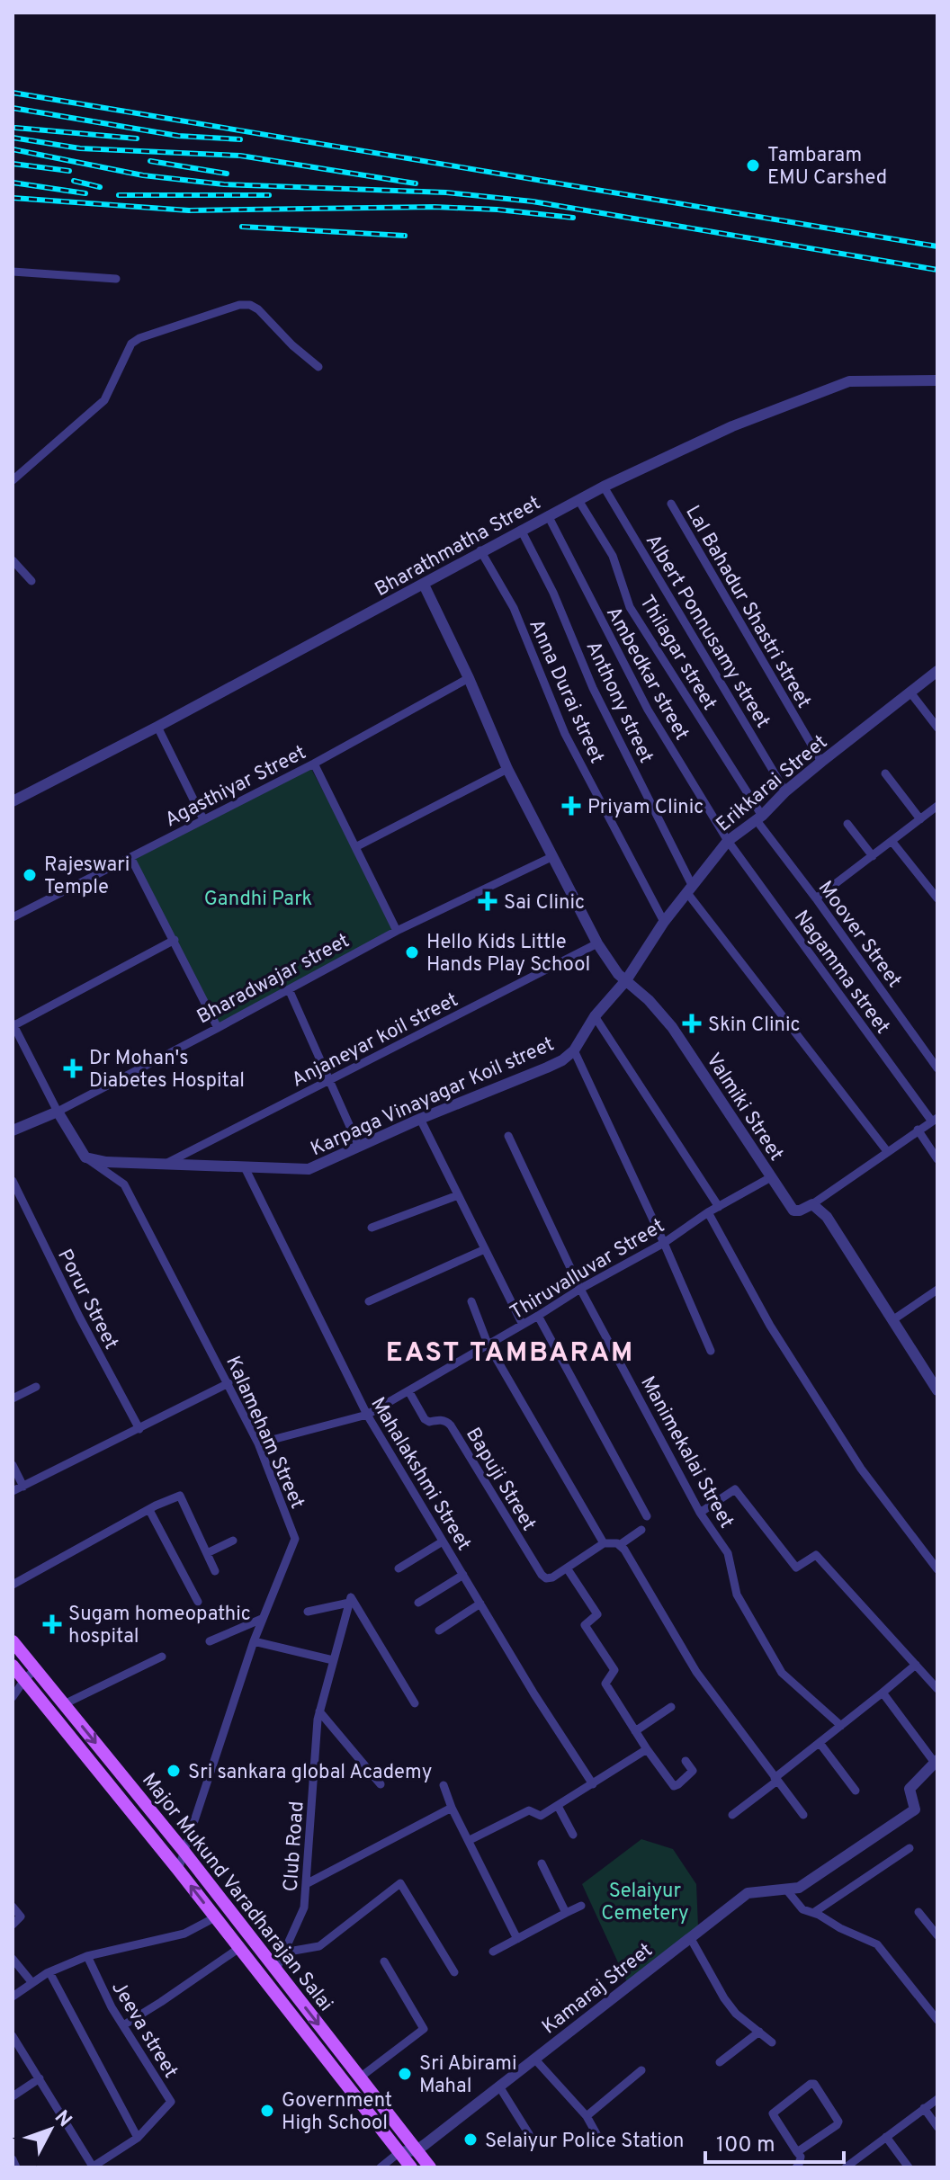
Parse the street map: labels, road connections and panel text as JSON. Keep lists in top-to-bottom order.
{
  "streets": {
    "main road": ["Major Mukund Varadharajan Salai"],
    "street": [
      "Bharathmatha Street",
      "Lal Bahadur Shastri street",
      "Albert Ponnusamy street",
      "Thilagar street",
      "Ambedkar street",
      "Anna Durai street",
      "Anthony street",
      "Erikkarai Street",
      "Agasthiyar Street",
      "Moover Street",
      "Nagamma street",
      "Bharadwajar street",
      "Anjaneyar koil street",
      "Karpaga Vinayagar Koil street",
      "Valmiki Street",
      "Thiruvalluvar Street",
      "Porur Street",
      "Kalameham Street",
      "Manimekalai Street",
      "Mahalakshmi Street",
      "Bapuji Street",
      "Club Road",
      "Kamaraj Street",
      "Jeeva street"
    ]
  },
  "crossings": [
    ["Bharathmatha Street", "Albert Ponnusamy street"],
    ["Bharathmatha Street", "Thilagar street"],
    ["Bharathmatha Street", "Ambedkar street"],
    ["Bharathmatha Street", "Anna Durai street"],
    ["Bharathmatha Street", "Anthony street"],
    ["Bharathmatha Street", "Valmiki Street"],
    ["Lal Bahadur Shastri street", "Erikkarai Street"],
    ["Albert Ponnusamy street", "Erikkarai Street"],
    ["Thilagar street", "Erikkarai Street"],
    ["Thilagar street", "Moover Street"],
    ["Ambedkar street", "Erikkarai Street"],
    ["Ambedkar street", "Nagamma street"],
    ["Anna Durai street", "Erikkarai Street"],
    ["Anthony street", "Erikkarai Street"],
    ["Erikkarai Street", "Moover Street"],
    ["Erikkarai Street", "Nagamma street"],
    ["Erikkarai Street", "Karpaga Vinayagar Koil street"],
    ["Erikkarai Street", "Valmiki Street"],
    ["Agasthiyar Street", "Valmiki Street"],
    ["Bharadwajar street", "Valmiki Street"],
    ["Anjaneyar koil street", "Karpaga Vinayagar Koil street"],
    ["Anjaneyar koil street", "Valmiki Street"],
    ["Karpaga Vinayagar Koil street", "Valmiki Street"],
    ["Karpaga Vinayagar Koil street", "Kalameham Street"],
    ["Karpaga Vinayagar Koil street", "Mahalakshmi Street"],
    ["Valmiki Street", "Thiruvalluvar Street"],
    ["Thiruvalluvar Street", "Kalameham Street"],
    ["Thiruvalluvar Street", "Manimekalai Street"],
    ["Thiruvalluvar Street", "Mahalakshmi Street"],
    ["Thiruvalluvar Street", "Bapuji Street"],
    ["Kalameham Street", "Major Mukund Varadharajan Salai"],
    ["Club Road", "Major Mukund Varadharajan Salai"],
    ["Major Mukund Varadharajan Salai", "Kamaraj Street"]
  ],
  "districts": ["EAST TAMBARAM"],
  "parks": ["Gandhi Park", "Selaiyur Cemetery"],
  "places": {
    "other": [
      "Tambaram EMU Carshed",
      "Rajeswari Temple",
      "Hello Kids Little Hands Play School",
      "Sri sankara global Academy",
      "Sri Abirami Mahal",
      "Government High School",
      "Selaiyur Police Station"
    ],
    "health": [
      "Priyam Clinic",
      "Sai Clinic",
      "Skin Clinic",
      "Dr Mohan's Diabetes Hospital",
      "Sugam homeopathic hospital"
    ]
  },
  "scale_bar": "100 m",
  "north": "top right"
}
